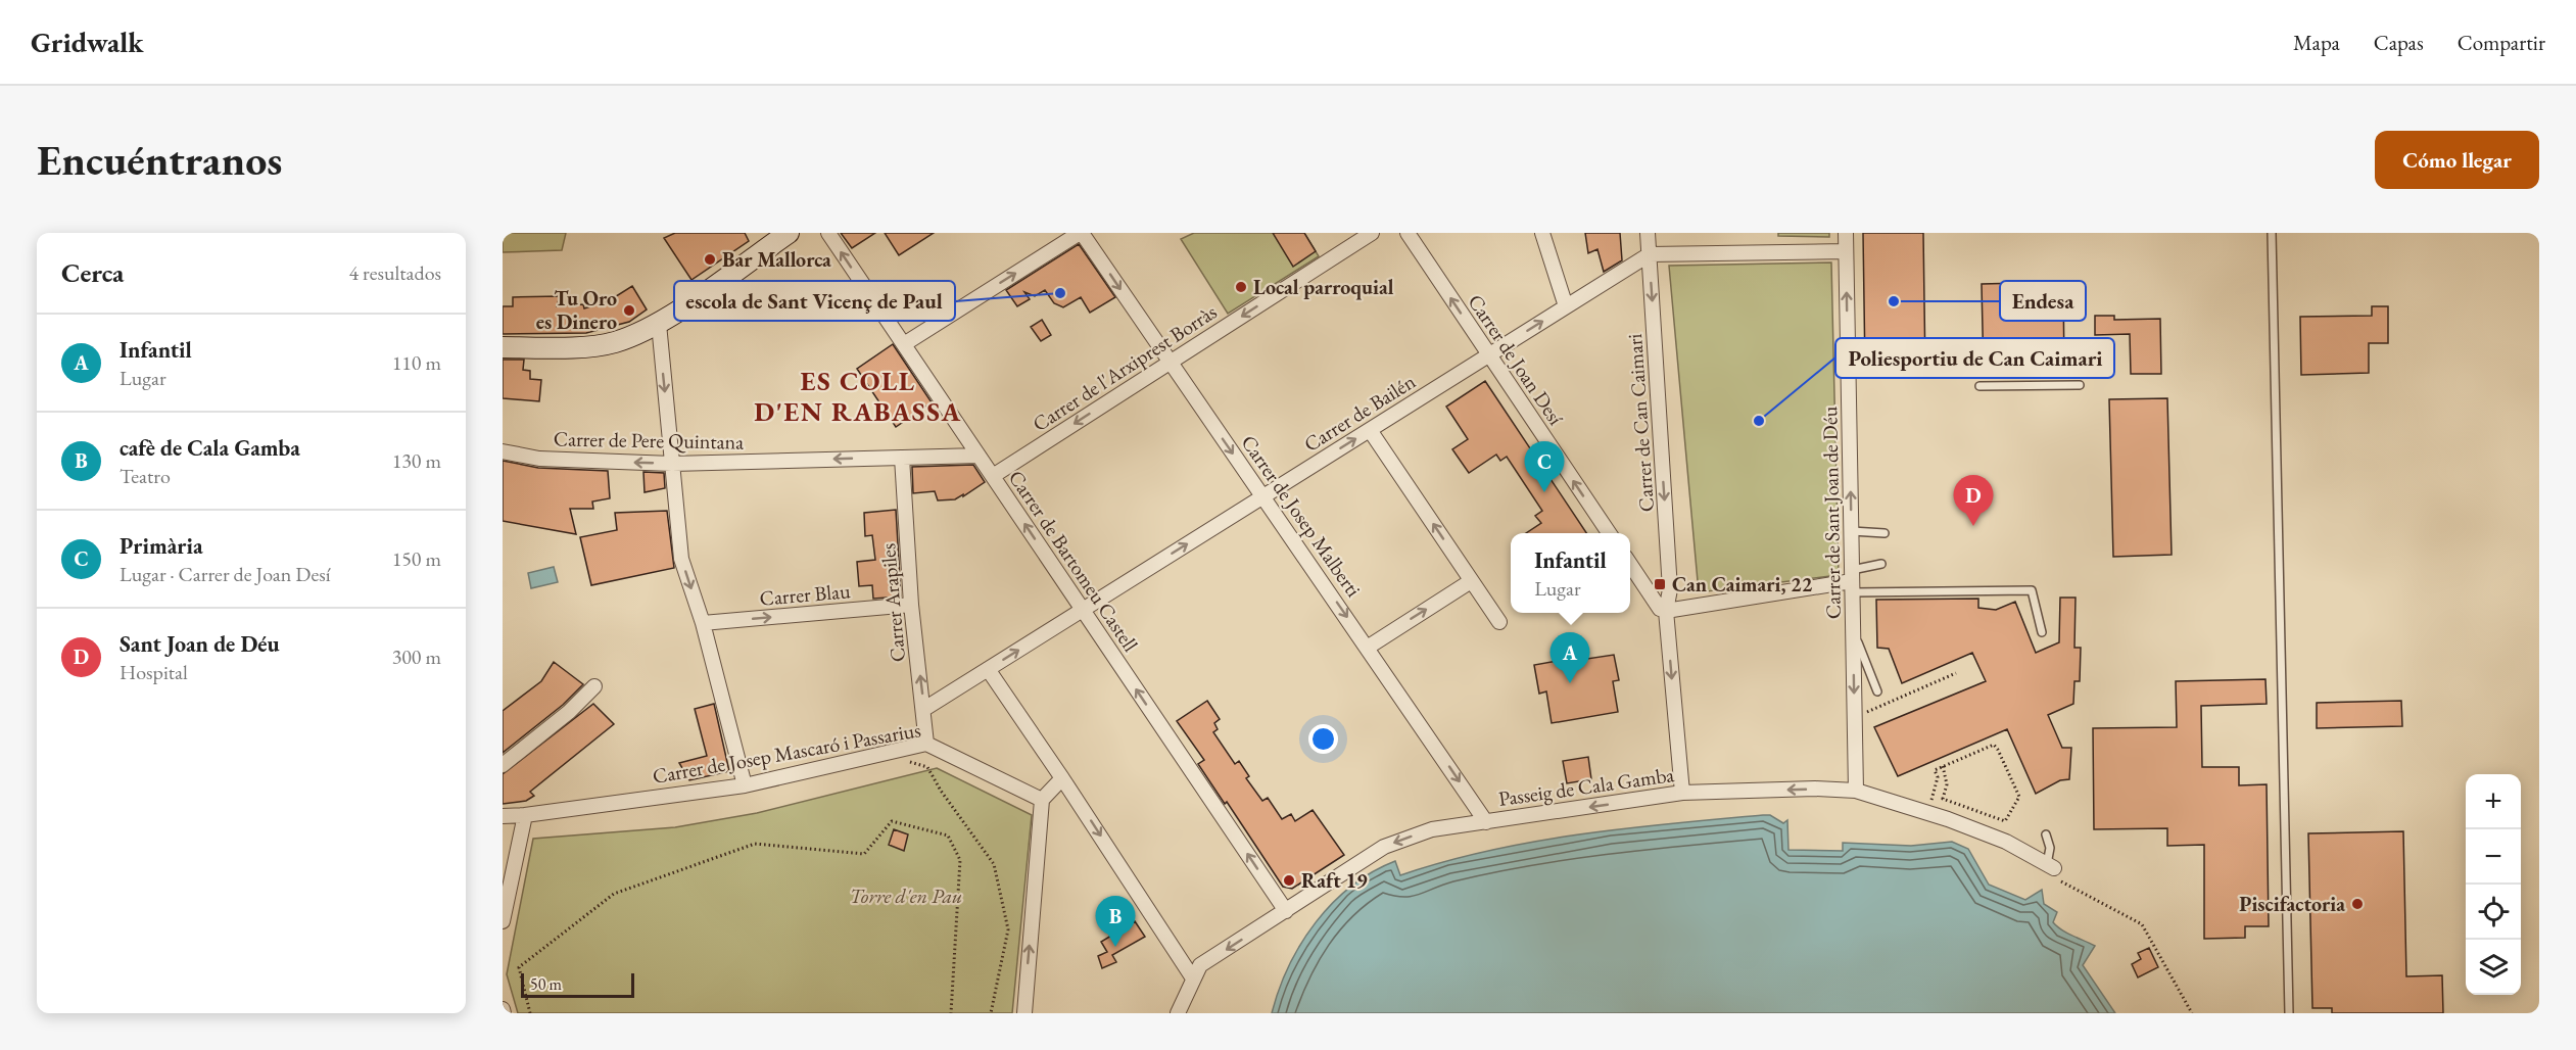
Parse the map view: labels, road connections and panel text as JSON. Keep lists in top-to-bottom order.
{
  "streets": {
    "street": [
      "Carrer de Joan Desí",
      "Carrer de l'Arxiprest Borràs",
      "Carrer de Bailén",
      "Carrer de Can Caimari",
      "Carrer de Pere Quintana",
      "Carrer de Sant Joan de Déu",
      "Carrer de Josep Malberti",
      "Carrer de Bartomeu Castell",
      "Carrer Blau",
      "Carrer Arapiles",
      "Carrer de Josep Mascaró i Passarius",
      "Passeig de Cala Gamba"
    ]
  },
  "crossings": [
    ["Carrer de Joan Desí", "Carrer de Bailén"],
    ["Carrer de l'Arxiprest Borràs", "Carrer de Josep Malberti"],
    ["Carrer de l'Arxiprest Borràs", "Carrer de Bartomeu Castell"],
    ["Carrer de Bailén", "Carrer de Can Caimari"],
    ["Carrer de Bailén", "Carrer de Josep Malberti"],
    ["Carrer de Bailén", "Carrer de Bartomeu Castell"],
    ["Carrer de Bailén", "Carrer Arapiles"],
    ["Carrer de Can Caimari", "Passeig de Cala Gamba"],
    ["Carrer de Pere Quintana", "Carrer de Bartomeu Castell"],
    ["Carrer de Pere Quintana", "Carrer Arapiles"],
    ["Carrer de Sant Joan de Déu", "Passeig de Cala Gamba"],
    ["Carrer de Josep Malberti", "Passeig de Cala Gamba"],
    ["Carrer de Bartomeu Castell", "Passeig de Cala Gamba"],
    ["Carrer Blau", "Carrer Arapiles"],
    ["Carrer Arapiles", "Carrer de Josep Mascaró i Passarius"]
  ],
  "one_way": [
    "Carrer de Joan Desí",
    "Carrer de l'Arxiprest Borràs",
    "Carrer de Bailén",
    "Carrer de Can Caimari",
    "Carrer de Pere Quintana",
    "Carrer de Josep Malberti",
    "Carrer Blau",
    "Carrer Arapiles",
    "Passeig de Cala Gamba"
  ],
  "districts": ["ES COLL D'EN RABASSA"],
  "parks": ["Torre d'en Pau"],
  "places": {
    "other": [
      "Bar Mallorca",
      "Local parroquial",
      "escola de Sant Vicenç de Paul",
      "Endesa",
      "Tu Oro es Dinero",
      "Poliesportiu de Can Caimari",
      "Raft 19",
      "Piscifactoria"
    ],
    "transit": ["Can Caimari, 22"]
  },
  "scale_bar": "50 m",
  "page": {
    "header": "Gridwalk",
    "nav": ["Mapa", "Capas", "Compartir"],
    "buttons": "Cómo llegar",
    "title": "Encuéntranos",
    "heading": ["Cerca", "4 resultados"],
    "list": [
      {
        "mark": "A",
        "name": "Infantil",
        "note": "Lugar",
        "value": "110 m"
      },
      {
        "mark": "B",
        "name": "cafè de Cala Gamba",
        "note": "Teatro",
        "value": "130 m"
      },
      {
        "mark": "C",
        "name": "Primària",
        "note": "Lugar · Carrer de Joan Desí",
        "value": "150 m"
      },
      {
        "mark": "D",
        "name": "Sant Joan de Déu",
        "note": "Hospital",
        "value": "300 m"
      }
    ],
    "pins": [
      "C",
      "D",
      "A",
      "B"
    ],
    "popup": ["Infantil", "Lugar"],
    "map_buttons": ["+", "−"],
    "scale": "50 m"
  }
}
